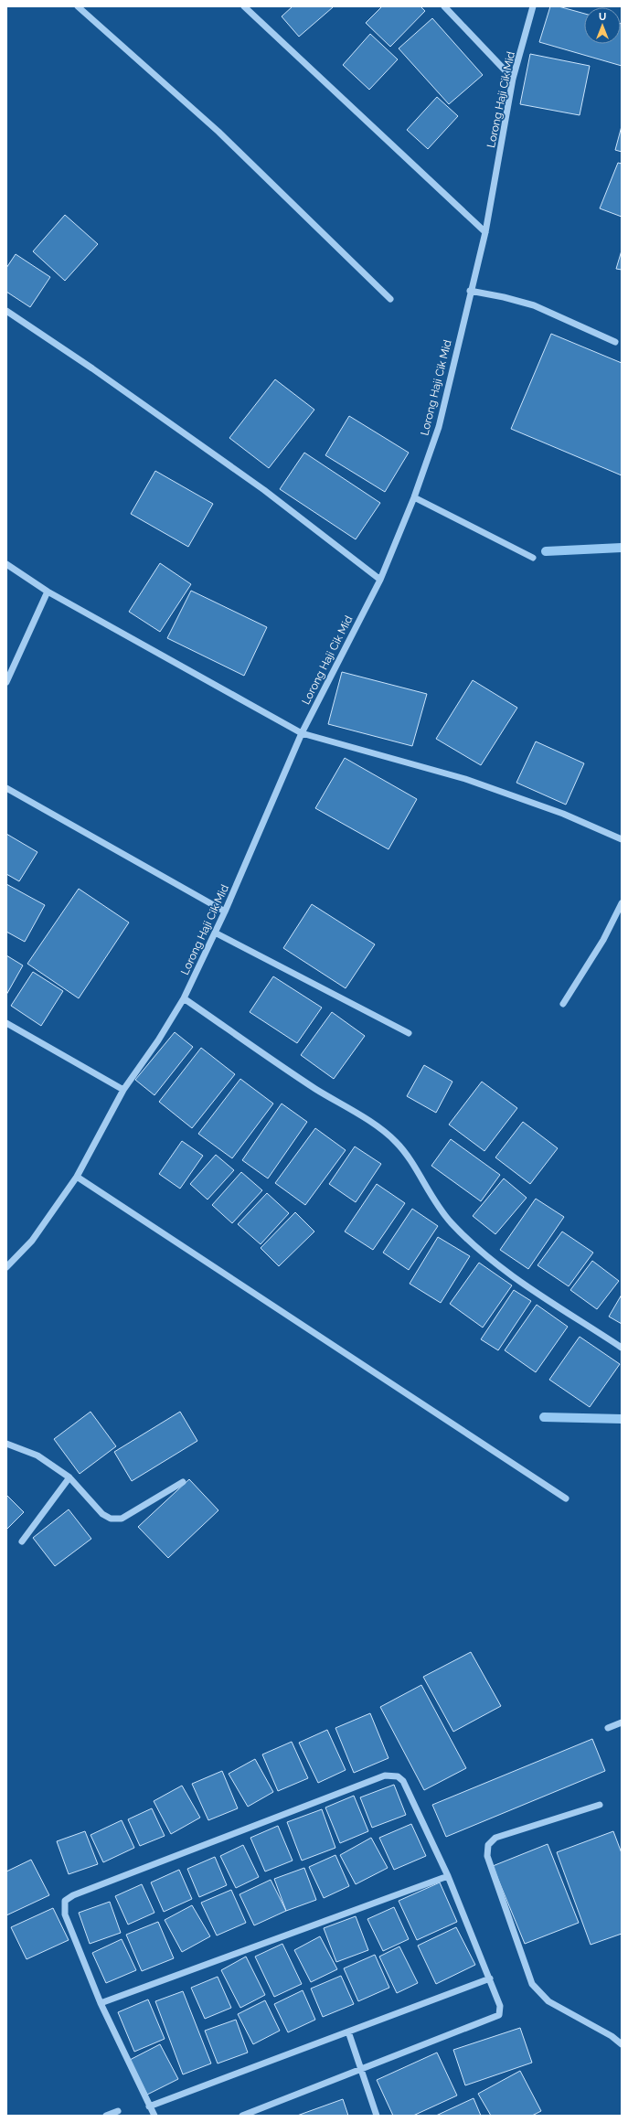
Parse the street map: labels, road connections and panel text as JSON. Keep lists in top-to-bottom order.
{
  "streets": {
    "street": ["Lorong Haji Cik Mid"]
  },
  "north": "top"
}
